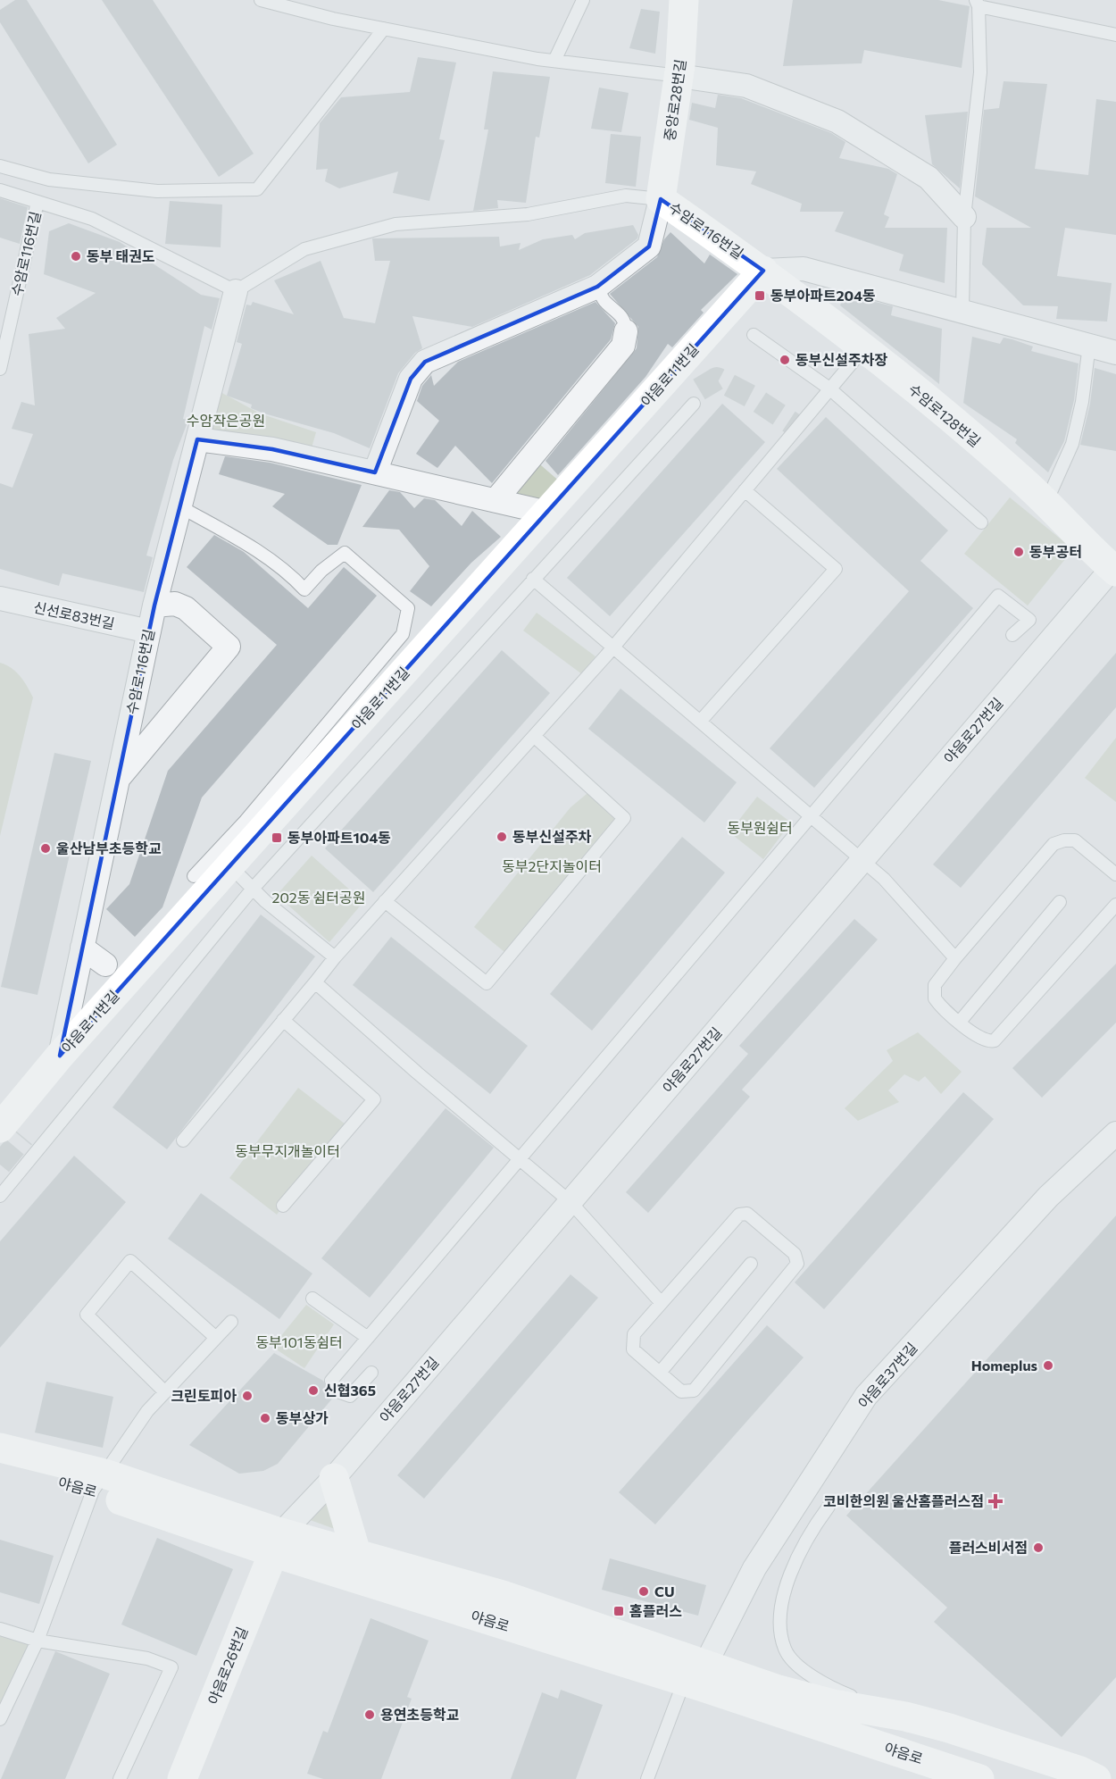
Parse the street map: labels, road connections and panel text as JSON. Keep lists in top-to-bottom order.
{
  "streets": {
    "street": [
      "중앙로28번길",
      "수암로116번길",
      "야음로11번길",
      "수암로128번길",
      "신선로83번길",
      "야음로27번길",
      "야음로37번길",
      "야음로",
      "야음로26번길"
    ]
  },
  "crossings": [
    ["중앙로28번길", "수암로116번길"],
    ["수암로116번길", "야음로11번길"],
    ["수암로116번길", "수암로128번길"],
    ["수암로116번길", "신선로83번길"],
    ["야음로11번길", "수암로128번길"],
    ["수암로128번길", "야음로27번길"],
    ["야음로27번길", "야음로"],
    ["야음로27번길", "야음로26번길"],
    ["야음로37번길", "야음로"],
    ["야음로", "야음로26번길"]
  ],
  "parks": [
    "수암작은공원",
    "동부원쉼터",
    "동부2단지놀이터",
    "202동 쉼터공원",
    "동부무지개놀이터",
    "동부101동쉼터"
  ],
  "places": {
    "other": [
      "동부 태권도",
      "동부신설주차장",
      "동부공터",
      "동부신설주차",
      "울산남부초등학교",
      "Homeplus",
      "신협365",
      "크린토피아",
      "동부상가",
      "플러스비서점",
      "CU",
      "용연초등학교"
    ],
    "transit": ["동부아파트204동", "동부아파트104동", "홈플러스"],
    "health": ["코비한의원 울산홈플러스점"]
  }
}
